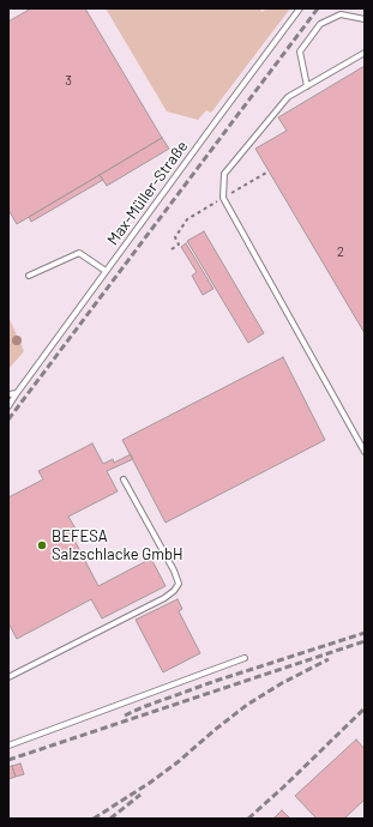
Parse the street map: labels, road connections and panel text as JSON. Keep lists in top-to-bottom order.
{
  "streets": {
    "lane": ["Max-Müller-Straße"]
  },
  "places": ["BEFESA Salzschlacke GmbH"],
  "house_numbers": ["3", "2"]
}
